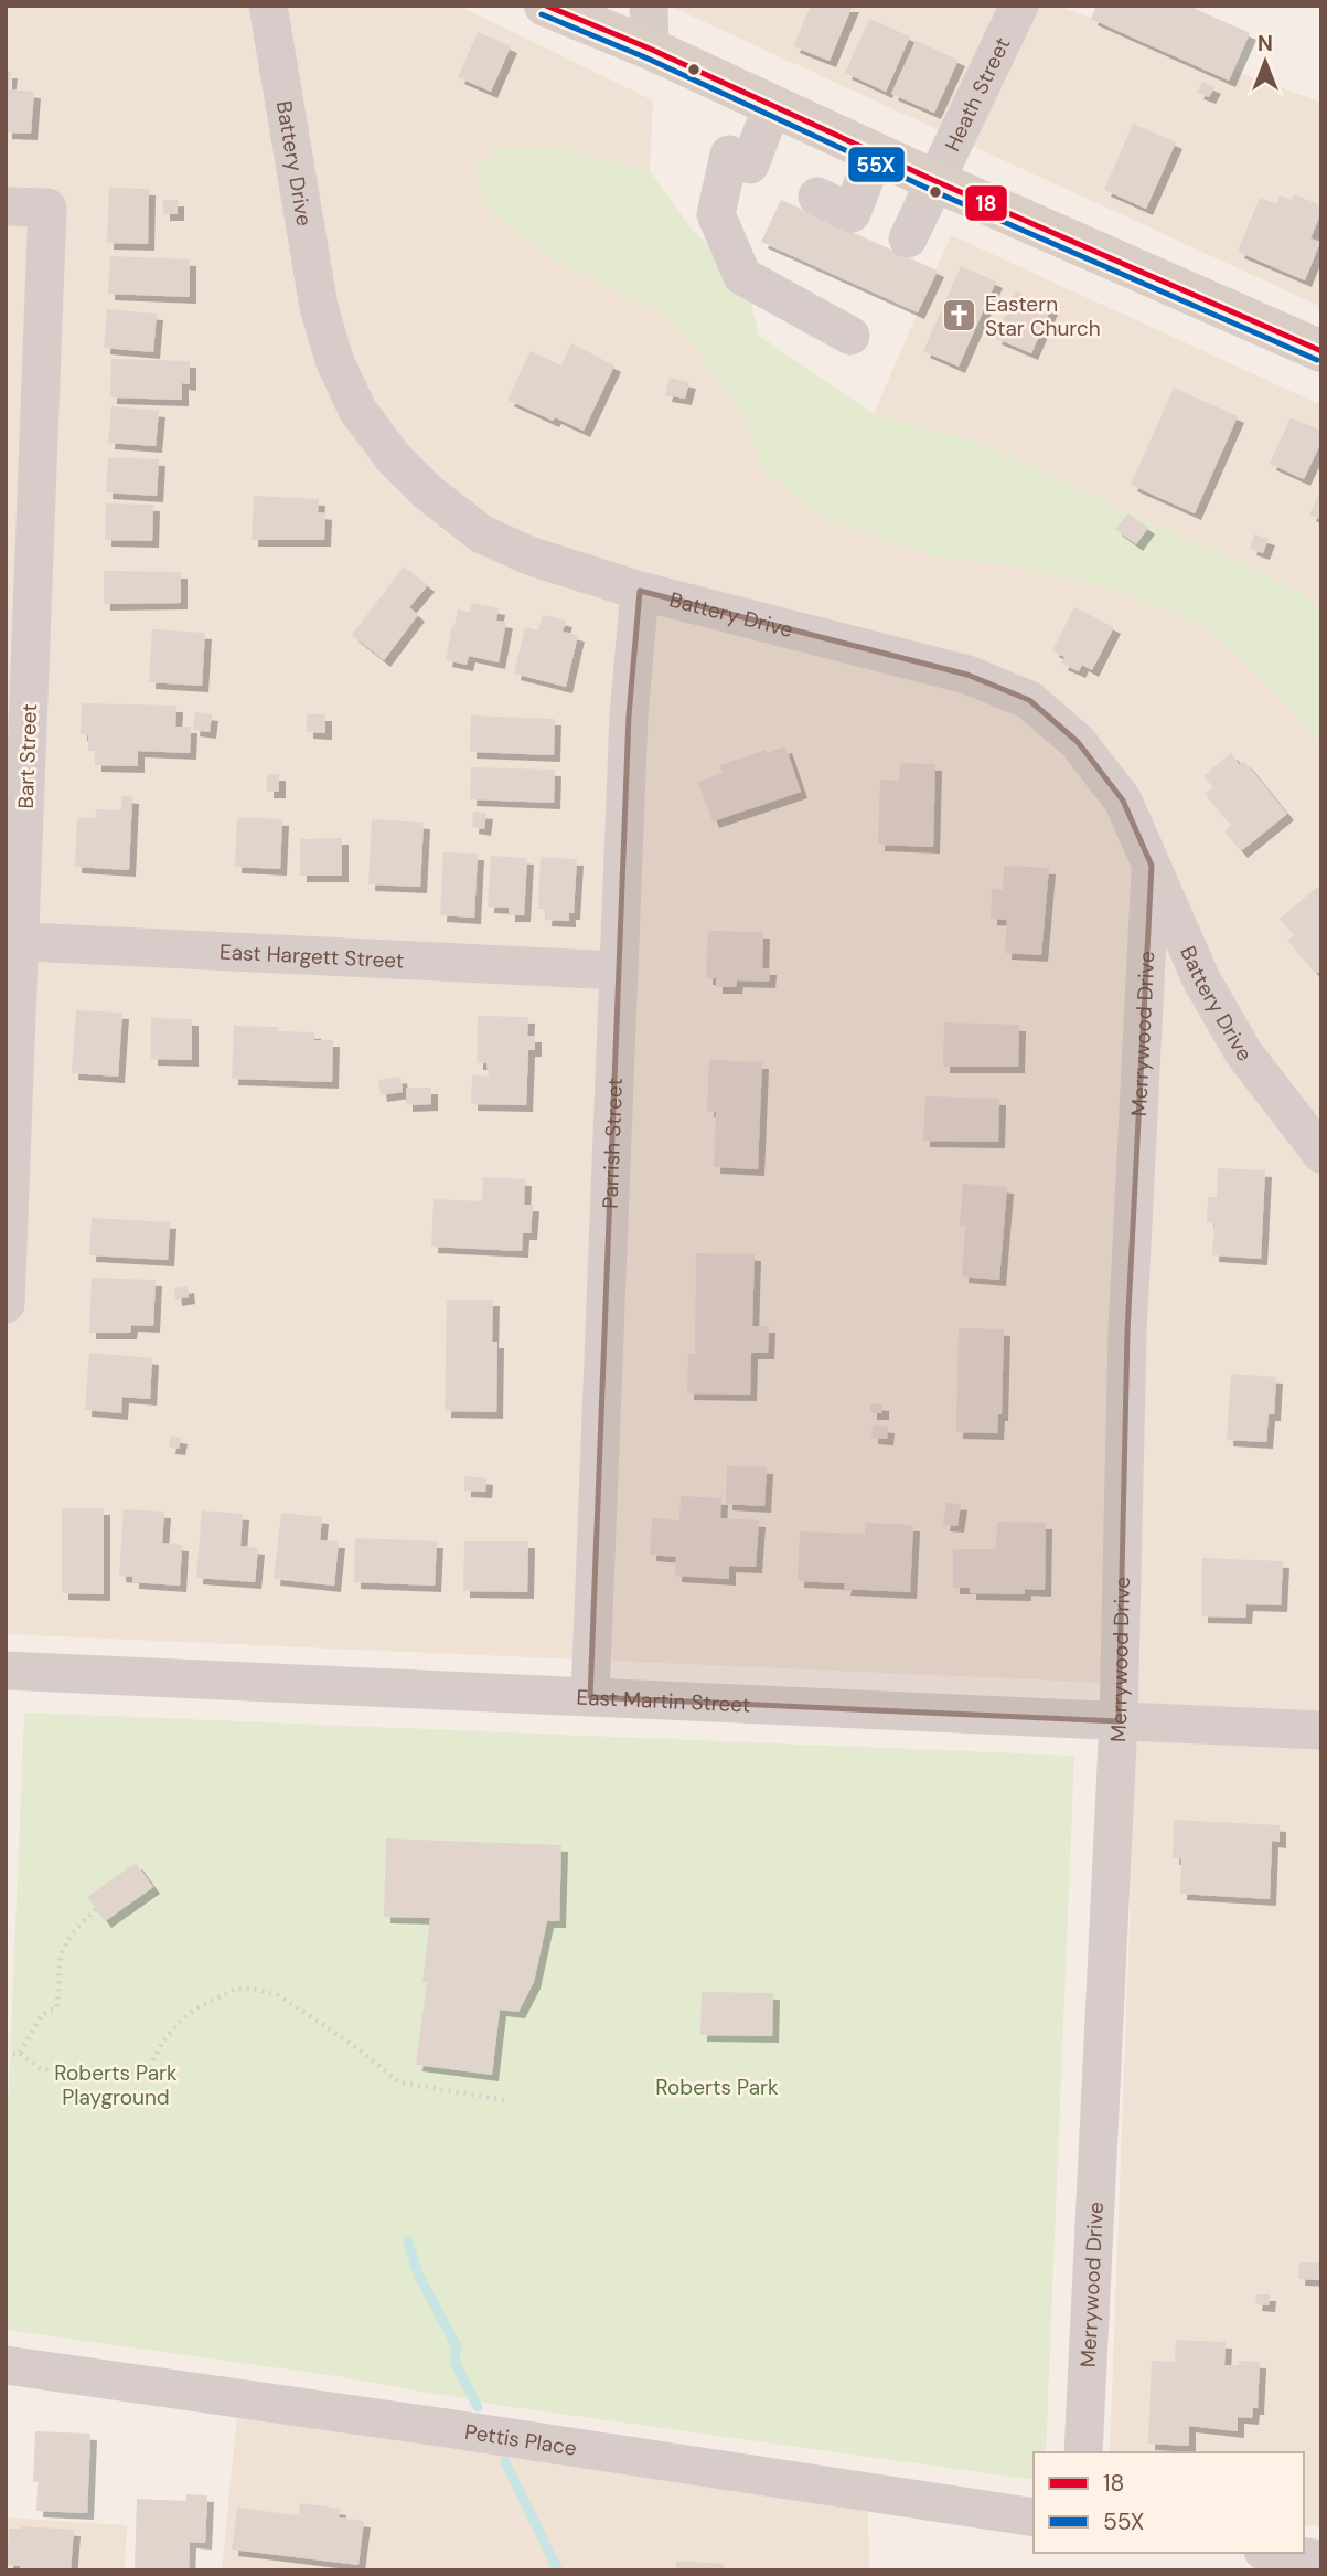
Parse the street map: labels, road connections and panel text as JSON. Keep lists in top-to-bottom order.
{
  "streets": {
    "street": [
      "Heath Street",
      "Battery Drive",
      "Bart Street",
      "East Hargett Street",
      "Merrywood Drive",
      "Parrish Street",
      "East Martin Street",
      "Pettis Place"
    ]
  },
  "crossings": [
    ["Battery Drive", "Merrywood Drive"],
    ["Battery Drive", "Parrish Street"],
    ["Bart Street", "East Hargett Street"],
    ["East Hargett Street", "Parrish Street"],
    ["Merrywood Drive", "East Martin Street"],
    ["Parrish Street", "East Martin Street"]
  ],
  "parks": ["Roberts Park Playground", "Roberts Park"],
  "places": {
    "church": ["Eastern Star Church"]
  },
  "lines": ["transit line 18", "transit line 55X"],
  "legend": ["18", "55X"],
  "north": "top"
}
